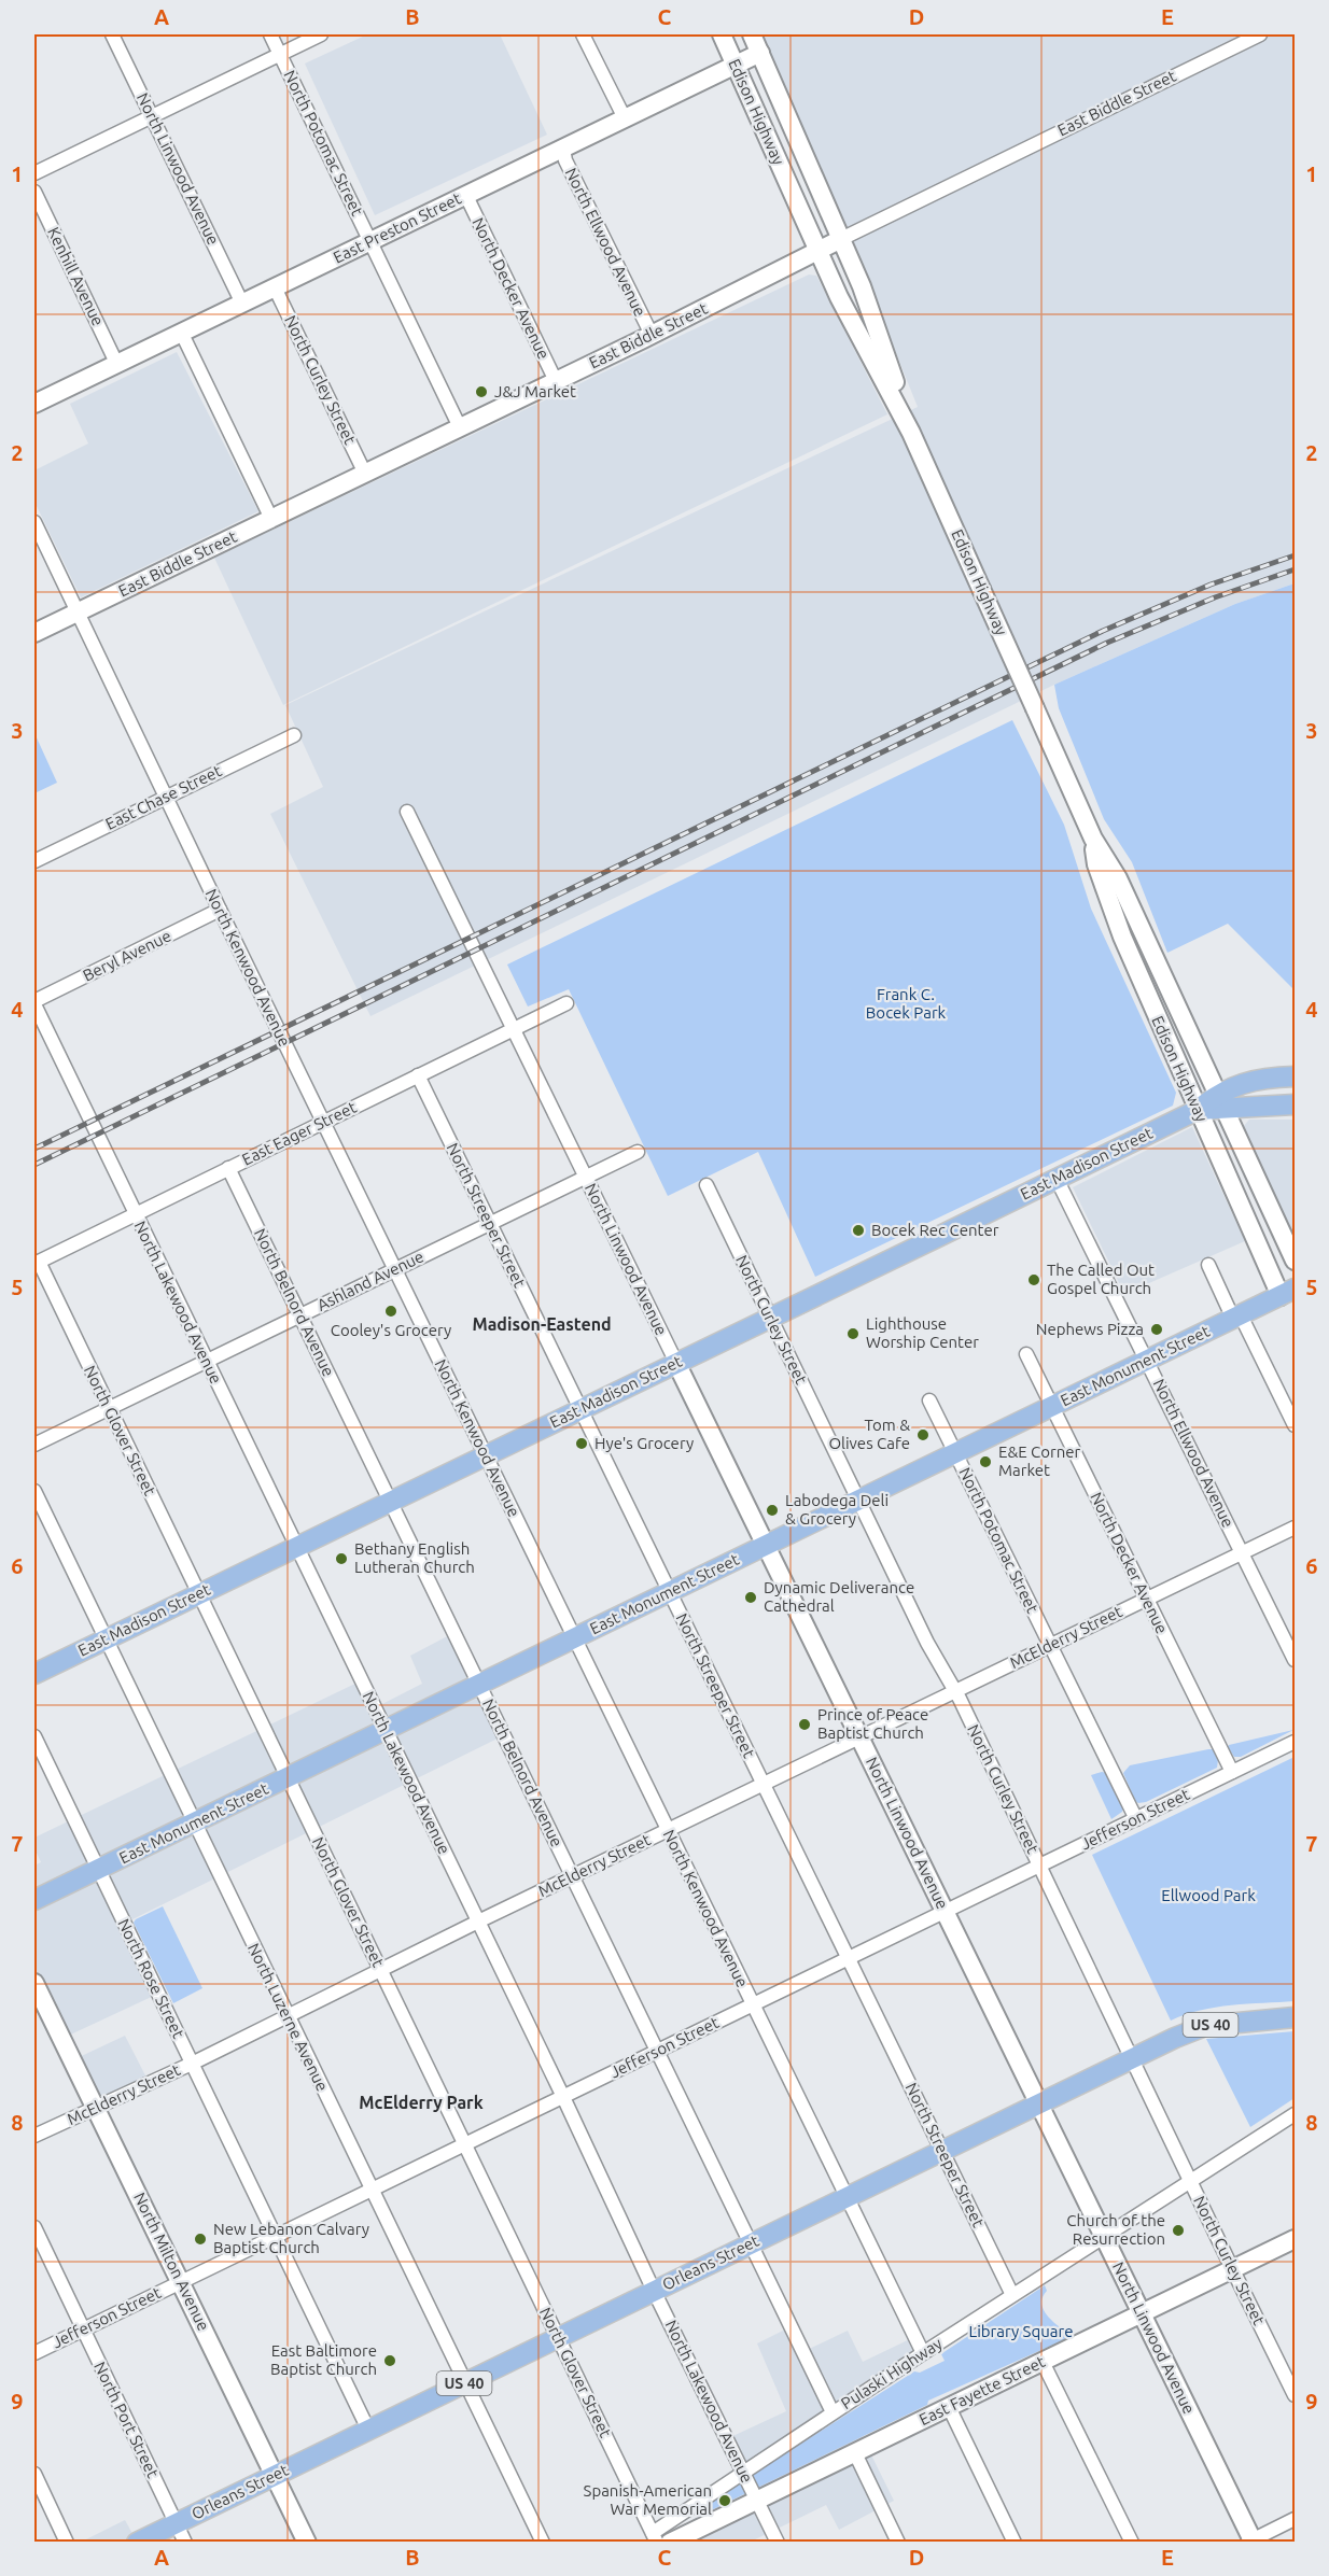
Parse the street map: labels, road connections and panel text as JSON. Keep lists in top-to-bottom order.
{
  "streets": {
    "main road": [
      "East Madison Street",
      "East Monument Street",
      "US 40",
      "Orleans Street"
    ],
    "street": [
      "East Biddle Street",
      "Edison Highway",
      "North Potomac Street",
      "North Linwood Avenue",
      "East Preston Street",
      "North Ellwood Avenue",
      "Kenhill Avenue",
      "North Decker Avenue",
      "North Curley Street",
      "East Chase Street",
      "Beryl Avenue",
      "North Kenwood Avenue",
      "East Eager Street",
      "North Streeper Street",
      "Ashland Avenue",
      "North Lakewood Avenue",
      "North Belnord Avenue",
      "North Glover Street",
      "McElderry Street",
      "Jefferson Street",
      "North Rose Street",
      "North Luzerne Avenue",
      "North Milton Avenue",
      "Pulaski Highway",
      "East Fayette Street",
      "North Port Street"
    ]
  },
  "crossings": [
    ["East Biddle Street", "Edison Highway"],
    ["East Biddle Street", "North Potomac Street"],
    ["East Biddle Street", "North Ellwood Avenue"],
    ["East Biddle Street", "North Decker Avenue"],
    ["East Biddle Street", "North Curley Street"],
    ["East Biddle Street", "North Kenwood Avenue"],
    ["Edison Highway", "East Preston Street"],
    ["Edison Highway", "East Madison Street"],
    ["Edison Highway", "East Monument Street"],
    ["North Potomac Street", "East Preston Street"],
    ["North Potomac Street", "East Monument Street"],
    ["North Potomac Street", "McElderry Street"],
    ["North Potomac Street", "Jefferson Street"],
    ["North Linwood Avenue", "East Preston Street"],
    ["North Linwood Avenue", "East Eager Street"],
    ["North Linwood Avenue", "East Madison Street"],
    ["North Linwood Avenue", "Ashland Avenue"],
    ["North Linwood Avenue", "East Monument Street"],
    ["North Linwood Avenue", "McElderry Street"],
    ["North Linwood Avenue", "Jefferson Street"],
    ["North Linwood Avenue", "Orleans Street"],
    ["North Linwood Avenue", "Pulaski Highway"],
    ["North Linwood Avenue", "East Fayette Street"],
    ["East Preston Street", "North Ellwood Avenue"],
    ["East Preston Street", "Kenhill Avenue"],
    ["East Preston Street", "North Decker Avenue"],
    ["East Preston Street", "North Curley Street"],
    ["North Ellwood Avenue", "East Madison Street"],
    ["North Ellwood Avenue", "East Monument Street"],
    ["North Ellwood Avenue", "McElderry Street"],
    ["North Decker Avenue", "East Monument Street"],
    ["North Decker Avenue", "McElderry Street"],
    ["North Decker Avenue", "Jefferson Street"],
    ["North Curley Street", "East Madison Street"],
    ["North Curley Street", "East Monument Street"],
    ["North Curley Street", "McElderry Street"],
    ["North Curley Street", "Jefferson Street"],
    ["North Curley Street", "Orleans Street"],
    ["North Curley Street", "Pulaski Highway"],
    ["North Curley Street", "East Fayette Street"],
    ["East Chase Street", "North Kenwood Avenue"],
    ["Beryl Avenue", "North Kenwood Avenue"],
    ["Beryl Avenue", "North Lakewood Avenue"],
    ["North Kenwood Avenue", "East Eager Street"],
    ["North Kenwood Avenue", "East Madison Street"],
    ["North Kenwood Avenue", "Ashland Avenue"],
    ["North Kenwood Avenue", "East Monument Street"],
    ["North Kenwood Avenue", "McElderry Street"],
    ["North Kenwood Avenue", "Jefferson Street"],
    ["North Kenwood Avenue", "Orleans Street"],
    ["North Kenwood Avenue", "Pulaski Highway"],
    ["East Eager Street", "North Streeper Street"],
    ["East Eager Street", "North Lakewood Avenue"],
    ["East Eager Street", "North Belnord Avenue"],
    ["East Eager Street", "North Glover Street"],
    ["East Madison Street", "North Streeper Street"],
    ["East Madison Street", "North Lakewood Avenue"],
    ["East Madison Street", "North Belnord Avenue"],
    ["East Madison Street", "North Glover Street"],
    ["East Madison Street", "North Luzerne Avenue"],
    ["North Streeper Street", "Ashland Avenue"],
    ["North Streeper Street", "East Monument Street"],
    ["North Streeper Street", "McElderry Street"],
    ["North Streeper Street", "Jefferson Street"],
    ["North Streeper Street", "Orleans Street"],
    ["North Streeper Street", "Pulaski Highway"],
    ["Ashland Avenue", "North Lakewood Avenue"],
    ["Ashland Avenue", "North Belnord Avenue"],
    ["Ashland Avenue", "North Glover Street"],
    ["North Lakewood Avenue", "East Monument Street"],
    ["North Lakewood Avenue", "McElderry Street"],
    ["North Lakewood Avenue", "Jefferson Street"],
    ["North Lakewood Avenue", "Orleans Street"],
    ["North Lakewood Avenue", "Pulaski Highway"],
    ["North Lakewood Avenue", "East Fayette Street"],
    ["North Belnord Avenue", "East Monument Street"],
    ["North Belnord Avenue", "McElderry Street"],
    ["North Belnord Avenue", "Jefferson Street"],
    ["North Belnord Avenue", "Orleans Street"],
    ["North Belnord Avenue", "Pulaski Highway"],
    ["East Monument Street", "North Glover Street"],
    ["East Monument Street", "North Rose Street"],
    ["East Monument Street", "North Luzerne Avenue"],
    ["North Glover Street", "McElderry Street"],
    ["North Glover Street", "Jefferson Street"],
    ["North Glover Street", "Orleans Street"],
    ["North Glover Street", "Pulaski Highway"],
    ["McElderry Street", "North Rose Street"],
    ["McElderry Street", "North Luzerne Avenue"],
    ["McElderry Street", "North Milton Avenue"],
    ["Jefferson Street", "North Rose Street"],
    ["Jefferson Street", "North Luzerne Avenue"],
    ["Jefferson Street", "North Milton Avenue"],
    ["Jefferson Street", "North Port Street"],
    ["North Rose Street", "Orleans Street"],
    ["North Luzerne Avenue", "Orleans Street"],
    ["North Milton Avenue", "Orleans Street"],
    ["Orleans Street", "North Port Street"]
  ],
  "districts": ["Madison-Eastend", "McElderry Park"],
  "parks": ["Frank C. Bocek Park", "Ellwood Park", "Library Square"],
  "places": [
    "J&J Market",
    "Bocek Rec Center",
    "The Called Out Gospel Church",
    "Cooley's Grocery",
    "Nephews Pizza",
    "Lighthouse Worship Center",
    "Tom & Olives Cafe",
    "Hye's Grocery",
    "E&E Corner Market",
    "Labodega Deli & Grocery",
    "Bethany English Lutheran Church",
    "Dynamic Deliverance Cathedral",
    "Prince of Peace Baptist Church",
    "Church of the Resurrection",
    "New Lebanon Calvary Baptist Church",
    "East Baltimore Baptist Church",
    "Spanish-American War Memorial"
  ],
  "grid": {
    "columns": [
      "A",
      "B",
      "C",
      "D",
      "E"
    ],
    "rows": [
      "1",
      "2",
      "3",
      "4",
      "5",
      "6",
      "7",
      "8",
      "9"
    ]
  }
}
